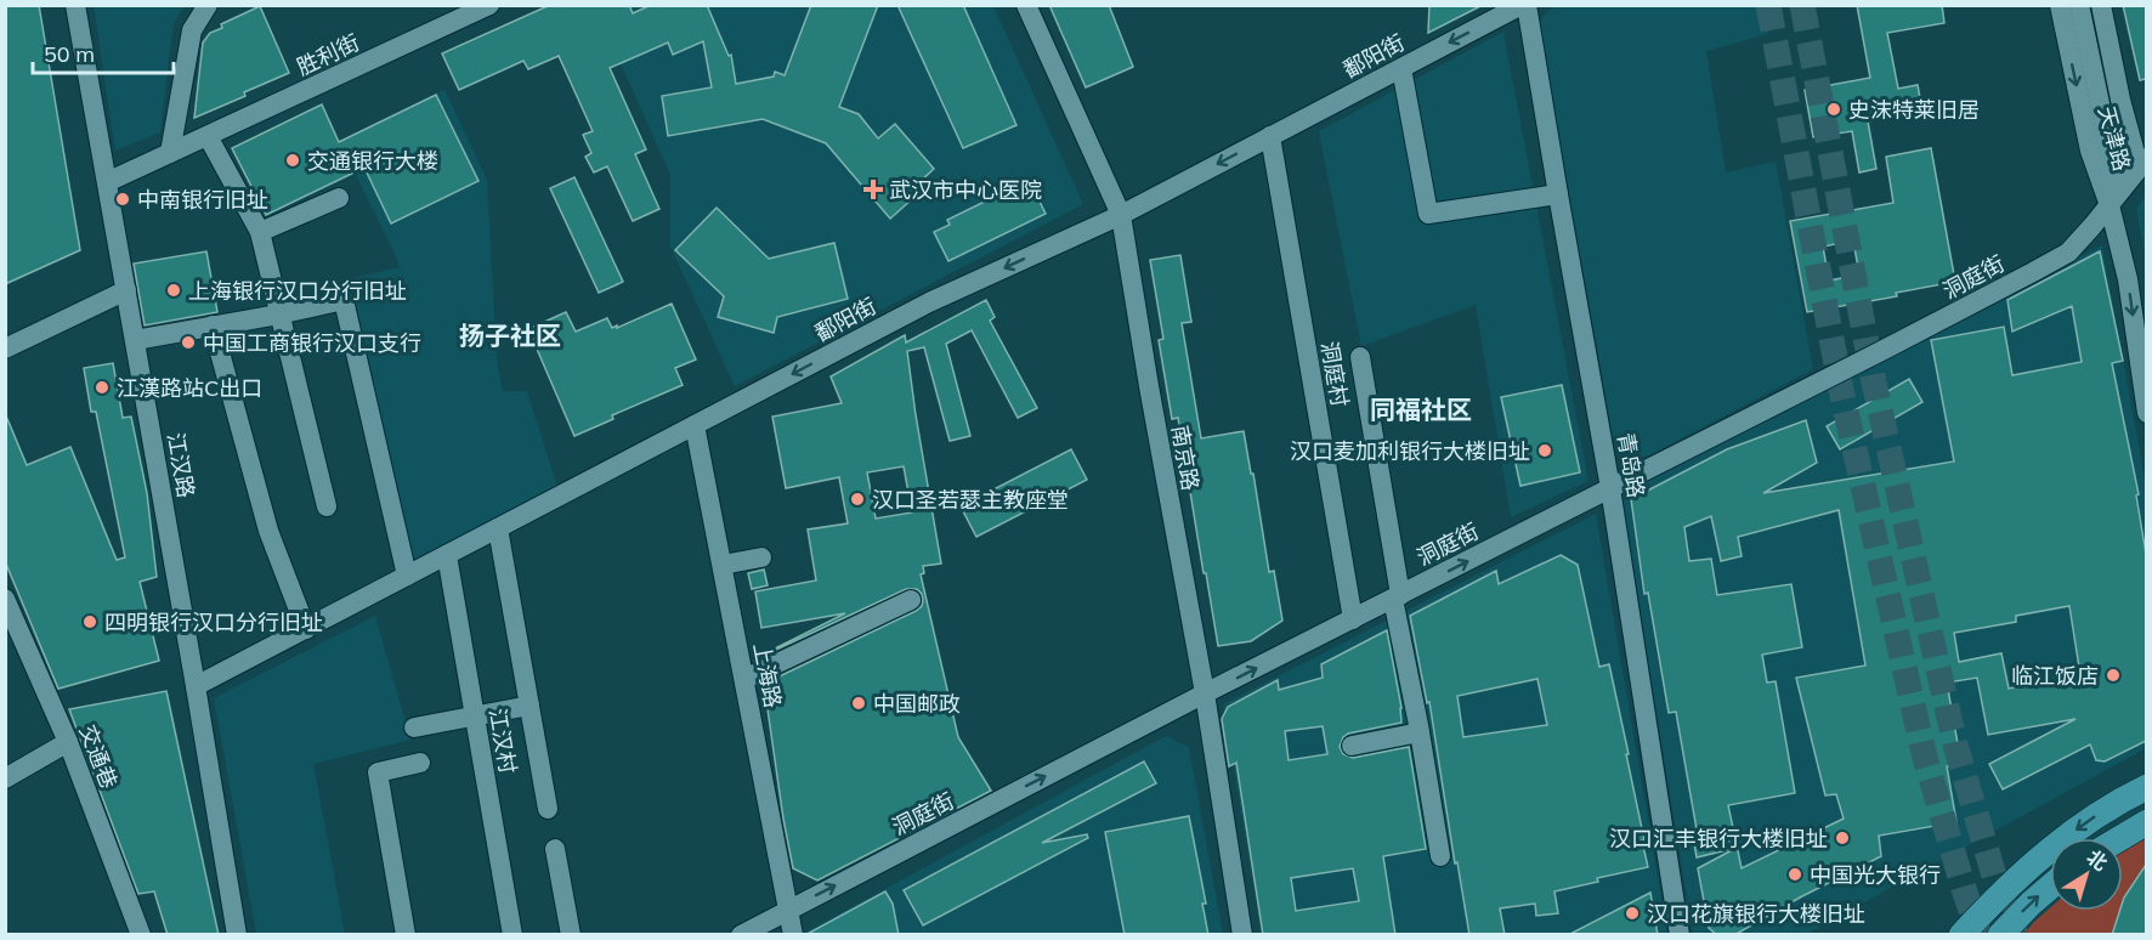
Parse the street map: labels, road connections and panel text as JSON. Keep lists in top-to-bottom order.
{
  "streets": {
    "street": [
      "胜利街",
      "鄱阳街",
      "天津路",
      "洞庭街",
      "洞庭村",
      "南京路",
      "江汉路",
      "青岛路",
      "上海路",
      "江汉村",
      "交通巷"
    ]
  },
  "crossings": [
    ["胜利街", "江汉路"],
    ["鄱阳街", "洞庭村"],
    ["鄱阳街", "南京路"],
    ["鄱阳街", "江汉路"],
    ["鄱阳街", "青岛路"],
    ["鄱阳街", "上海路"],
    ["鄱阳街", "江汉村"],
    ["天津路", "洞庭街"],
    ["洞庭街", "洞庭村"],
    ["洞庭街", "南京路"],
    ["洞庭街", "青岛路"],
    ["洞庭街", "上海路"]
  ],
  "one_way": ["鄱阳街", "洞庭街"],
  "districts": ["扬子社区", "同福社区"],
  "places": {
    "other": [
      "史沫特莱旧居",
      "交通银行大楼",
      "中南银行旧址",
      "上海银行汉口分行旧址",
      "中国工商银行汉口支行",
      "江漢路站C出口",
      "汉口麦加利银行大楼旧址",
      "汉口圣若瑟主教座堂",
      "四明银行汉口分行旧址",
      "临江饭店",
      "中国邮政",
      "汉口汇丰银行大楼旧址",
      "中国光大银行",
      "汉口花旗银行大楼旧址"
    ],
    "health": ["武汉市中心医院"]
  },
  "scale_bar": "50 m",
  "north": "top right"
}
